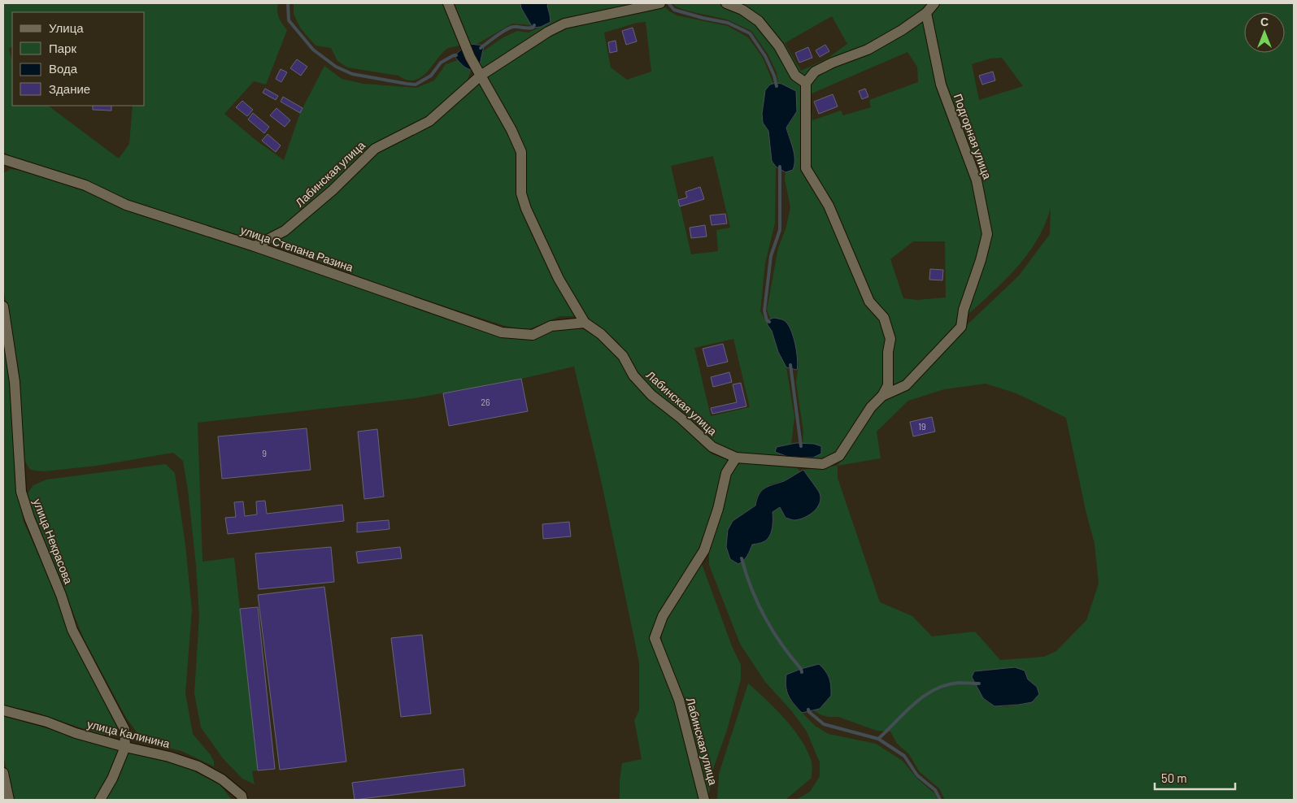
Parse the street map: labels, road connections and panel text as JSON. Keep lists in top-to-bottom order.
{
  "streets": {
    "street": [
      "Подгорная улица",
      "Лабинская улица",
      "улица Степана Разина",
      "улица Некрасова",
      "улица Калинина"
    ]
  },
  "crossings": [
    ["Лабинская улица", "улица Степана Разина"],
    ["улица Некрасова", "улица Калинина"]
  ],
  "house_numbers": ["26", "19", "9"],
  "legend": [
    "Улица",
    "Парк",
    "Вода",
    "Здание"
  ],
  "scale_bar": "50 m",
  "north": "top"
}
